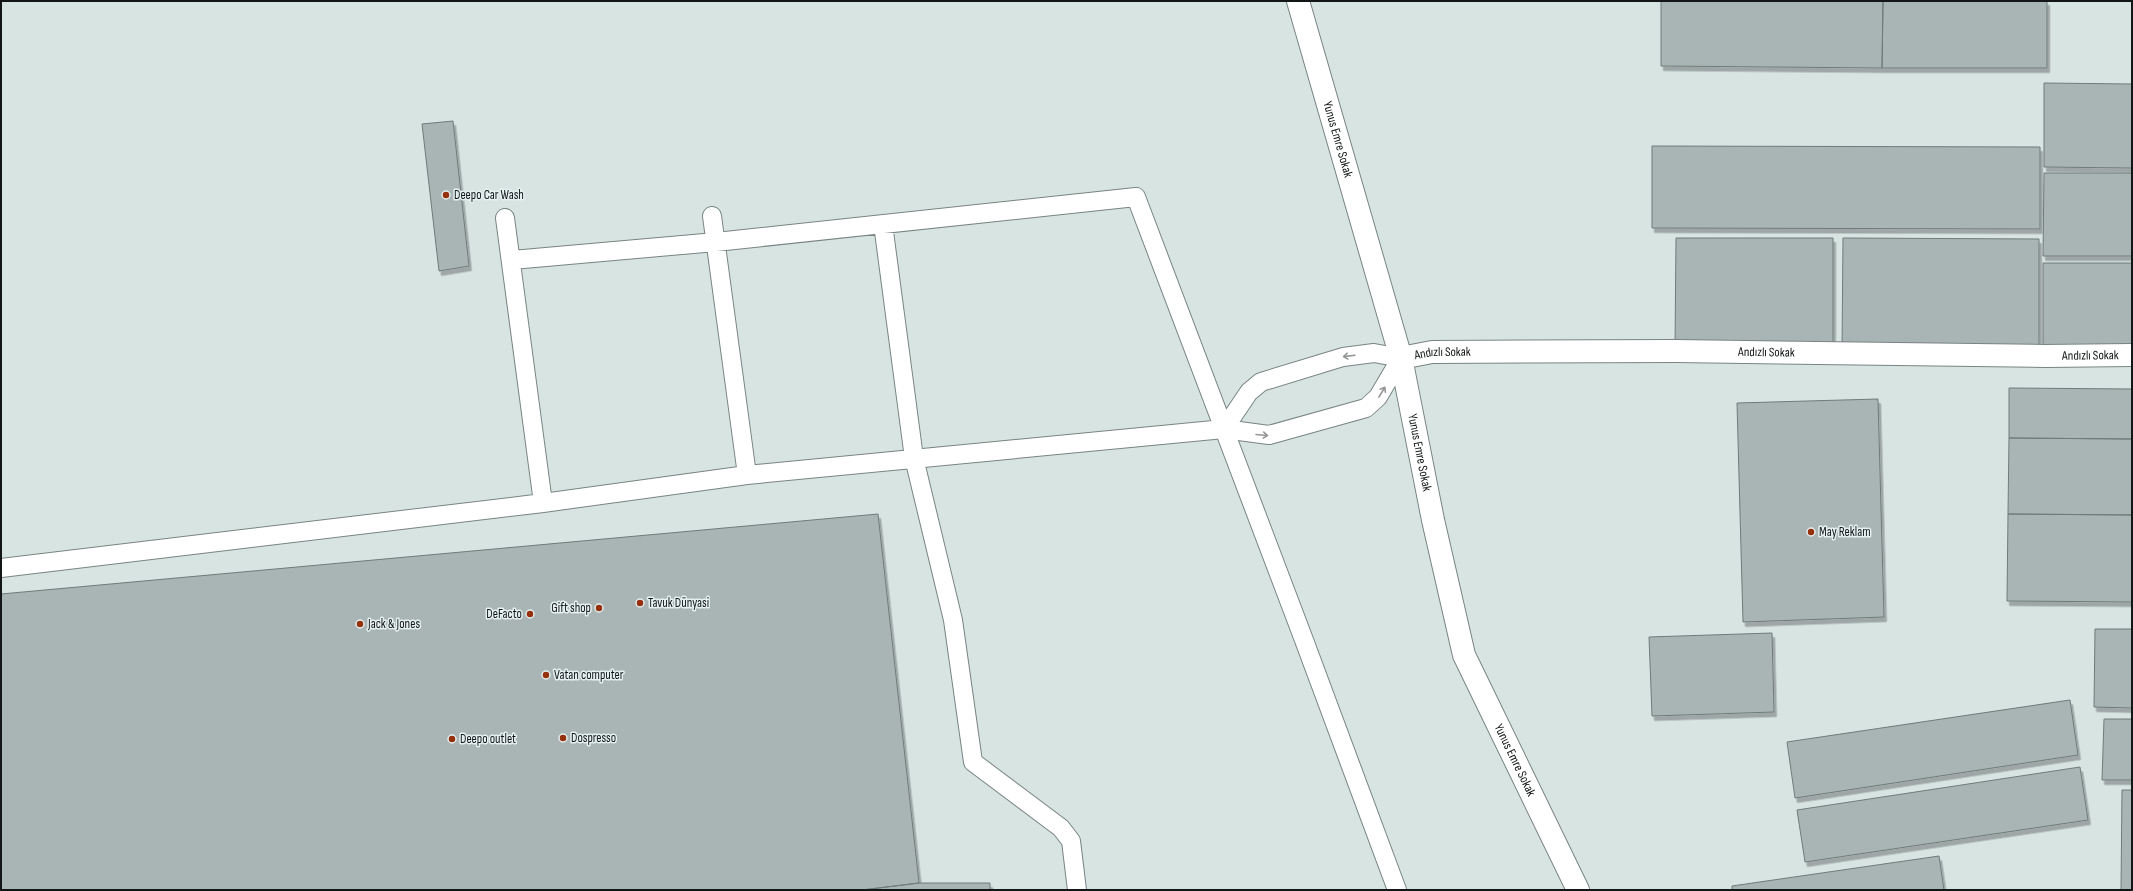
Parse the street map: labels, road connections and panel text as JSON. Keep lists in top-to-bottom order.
{
  "streets": {
    "street": ["Yunus Emre Sokak", "Andızlı Sokak"]
  },
  "crossings": [
    ["Yunus Emre Sokak", "Andızlı Sokak"]
  ],
  "places": [
    "Deepo Car Wash",
    "May Reklam",
    "Tavuk Dünyasi",
    "Gift shop",
    "DeFacto",
    "Jack & Jones",
    "Vatan computer",
    "Dospresso",
    "Deepo outlet"
  ]
}
